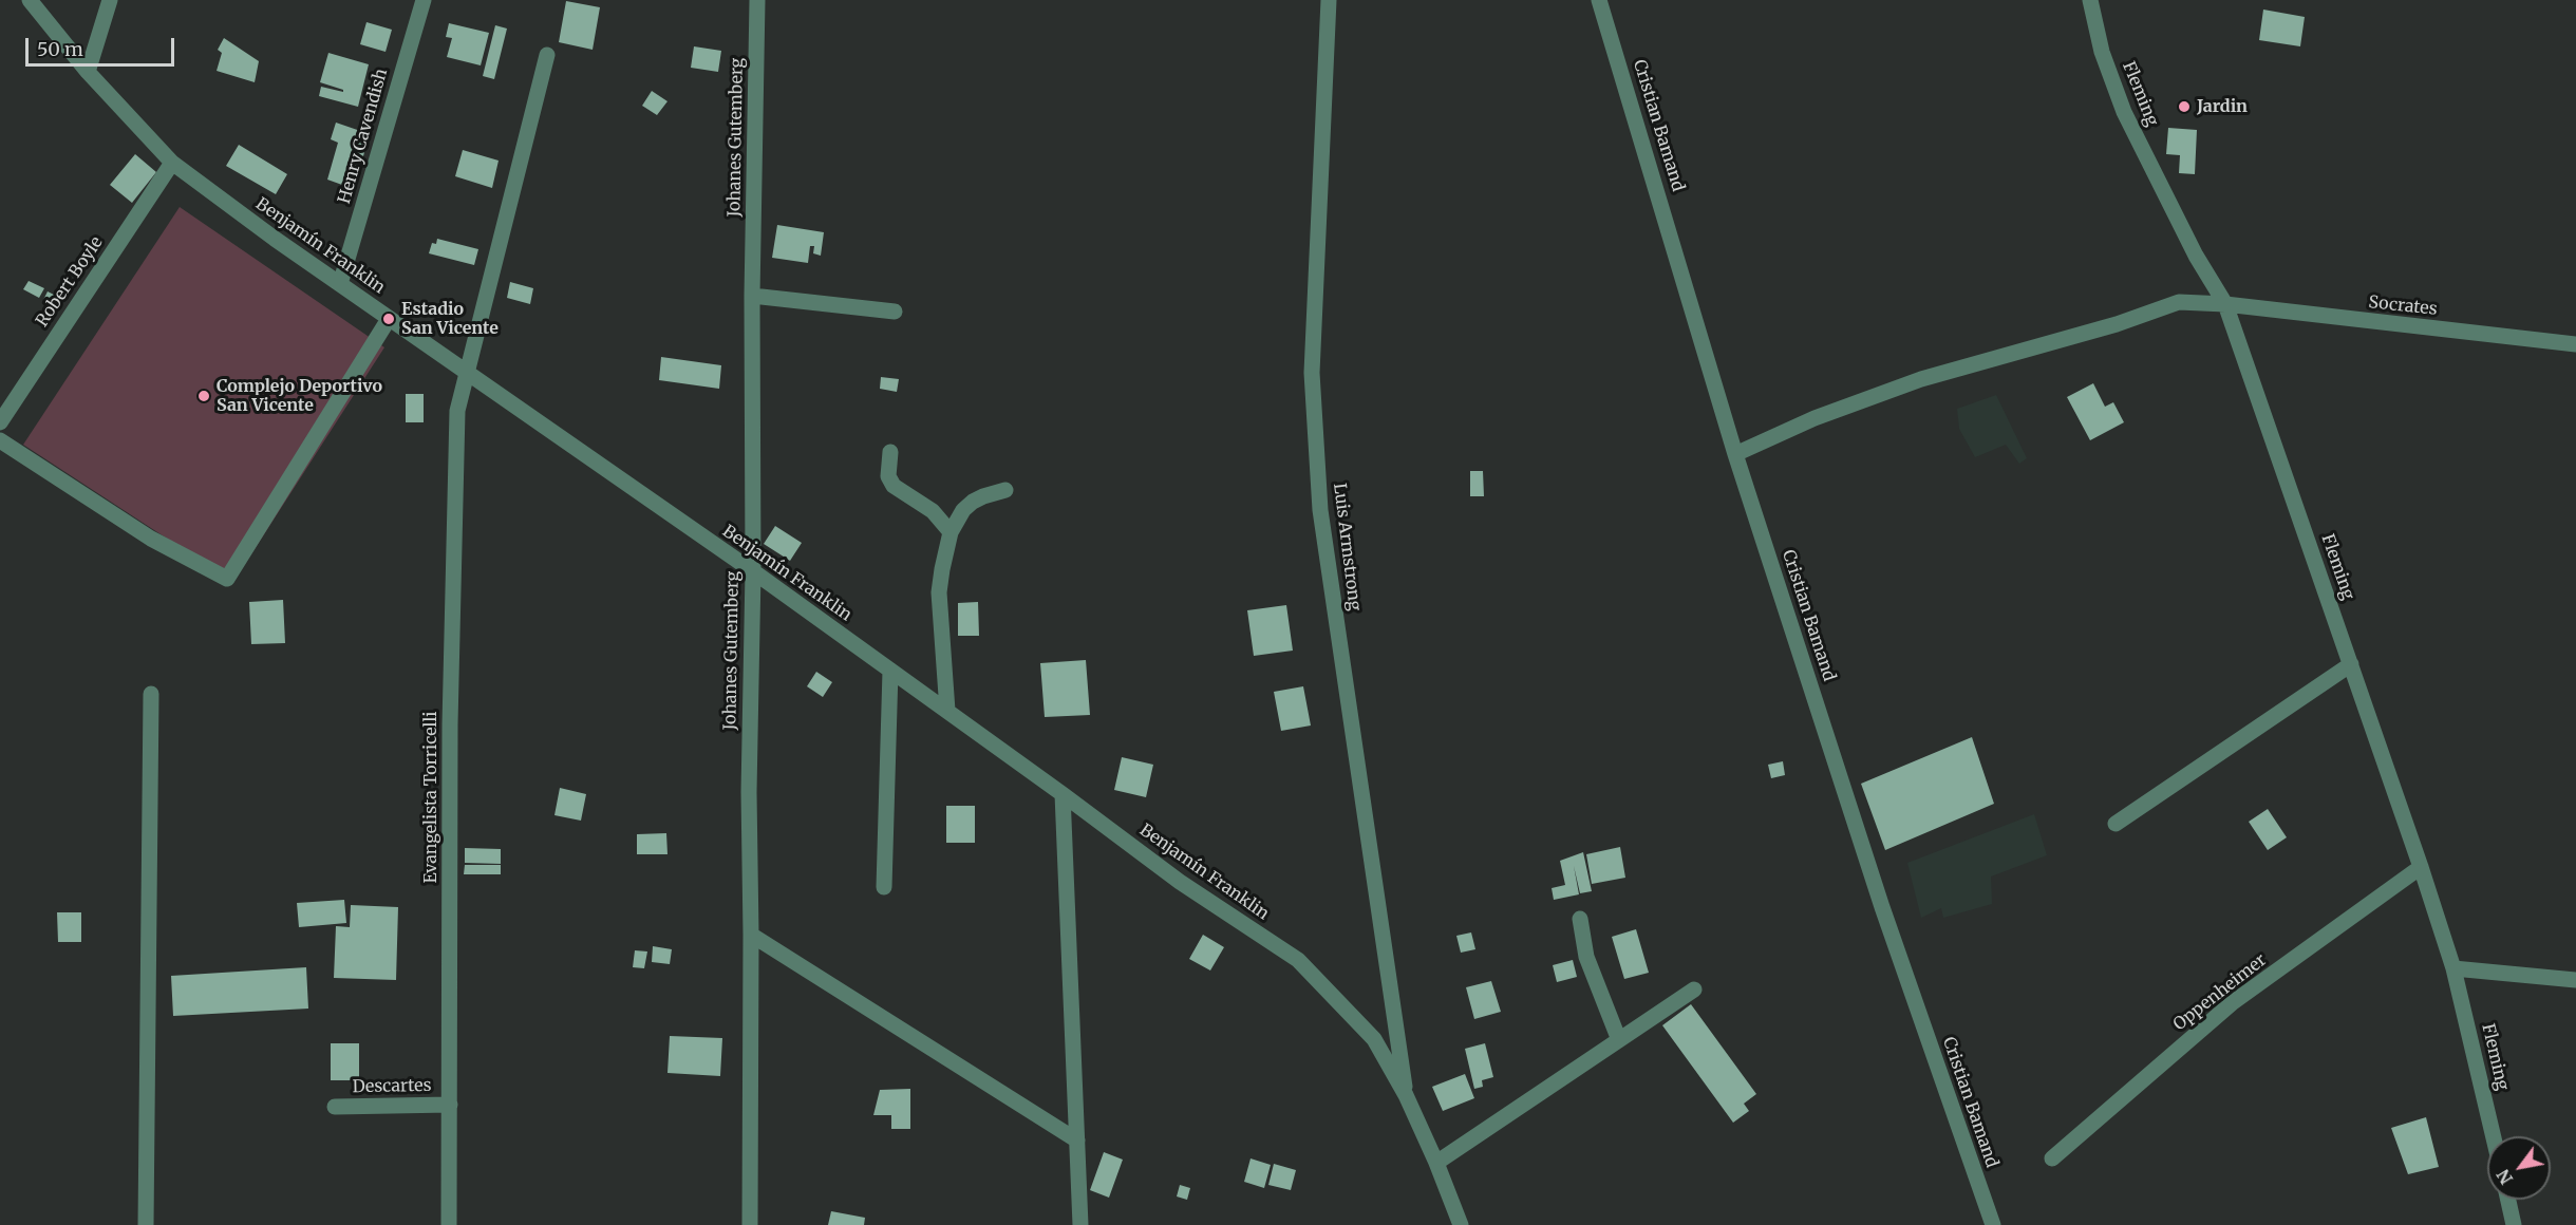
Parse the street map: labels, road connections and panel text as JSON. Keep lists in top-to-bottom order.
{
  "streets": {
    "street": [
      "Fleming",
      "Cristian Bamand",
      "Henry Cavendish",
      "Johanes Gutemberg",
      "Benjamín Franklin",
      "Robert Boyle",
      "Socrates",
      "Luis Armstrong",
      "Evangelista Torricelli",
      "Oppenheimer",
      "Descartes"
    ]
  },
  "crossings": [
    ["Fleming", "Socrates"],
    ["Fleming", "Oppenheimer"],
    ["Cristian Bamand", "Socrates"],
    ["Henry Cavendish", "Benjamín Franklin"],
    ["Johanes Gutemberg", "Benjamín Franklin"],
    ["Benjamín Franklin", "Robert Boyle"],
    ["Benjamín Franklin", "Luis Armstrong"],
    ["Benjamín Franklin", "Evangelista Torricelli"],
    ["Evangelista Torricelli", "Descartes"]
  ],
  "places": ["Jardin", "Estadio San Vicente", "Complejo Deportivo San Vicente"],
  "scale_bar": "50 m",
  "north": "bottom left"
}
